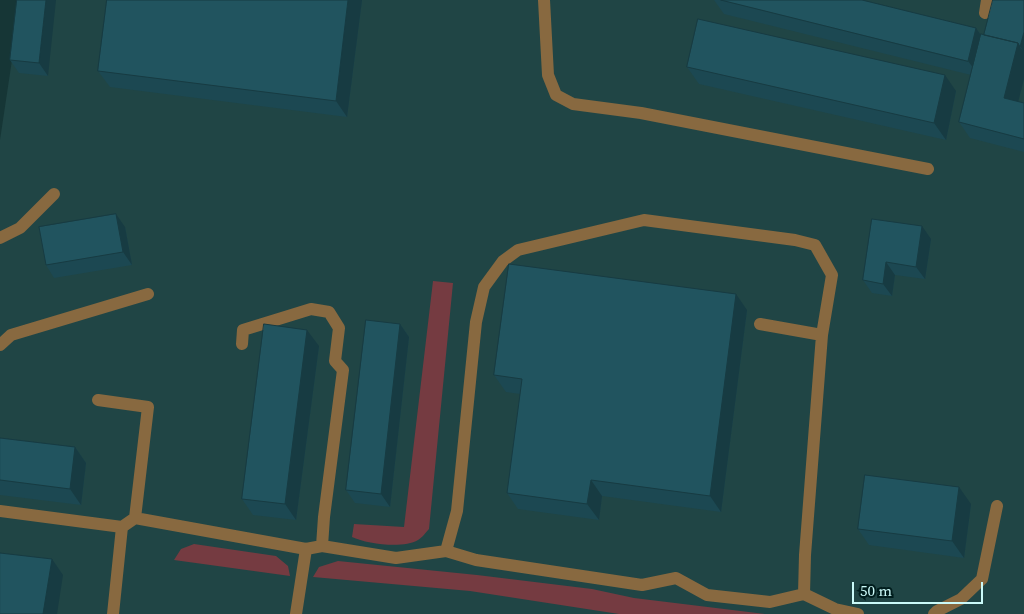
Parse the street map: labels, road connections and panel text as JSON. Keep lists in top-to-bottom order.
{
  "scale_bar": "50 m"
}
